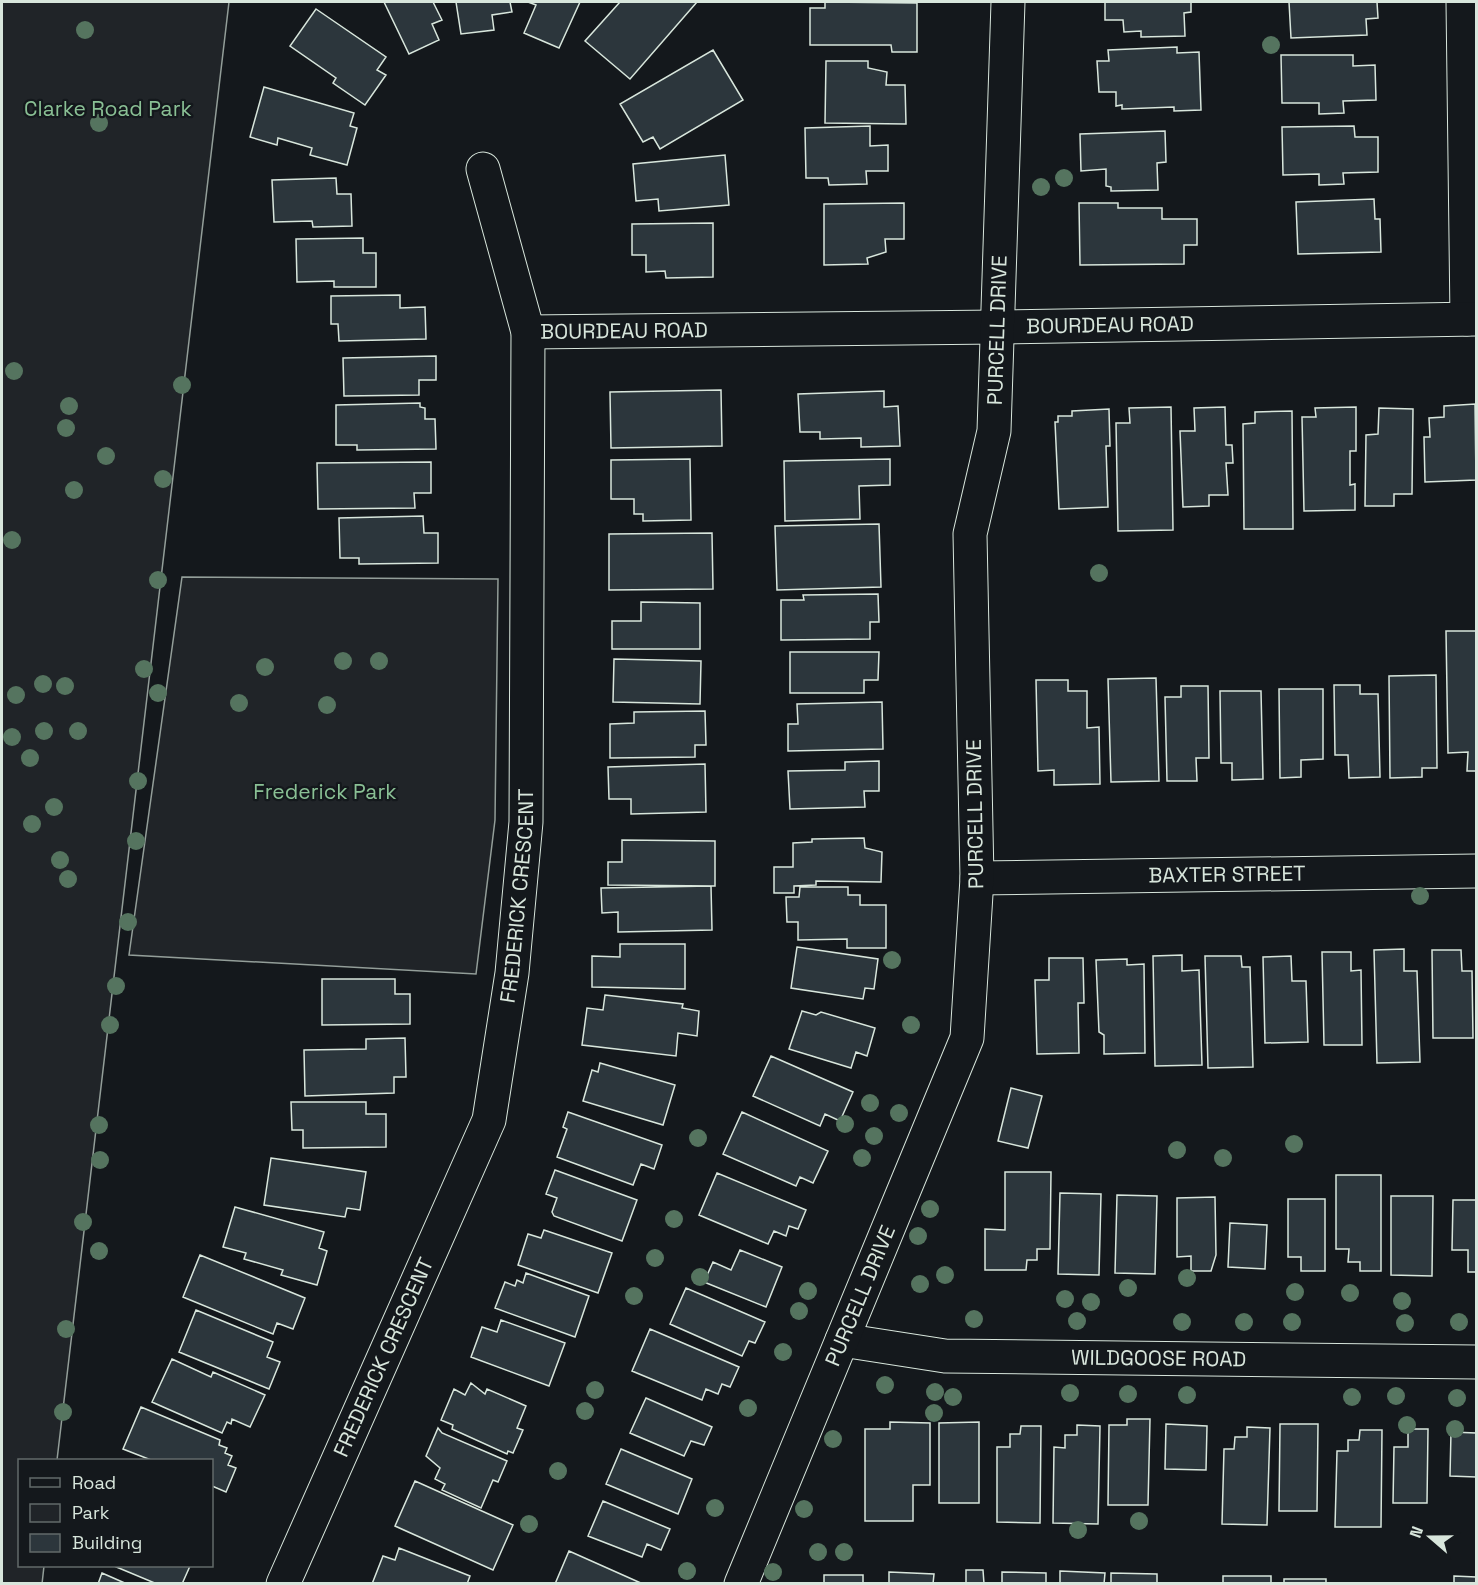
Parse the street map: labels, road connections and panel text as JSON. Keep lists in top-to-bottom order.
{
  "streets": {
    "street": [
      "BOURDEAU ROAD",
      "PURCELL DRIVE",
      "BAXTER STREET",
      "FREDERICK CRESCENT",
      "WILDGOOSE ROAD"
    ]
  },
  "crossings": [
    ["BOURDEAU ROAD", "PURCELL DRIVE"],
    ["BOURDEAU ROAD", "FREDERICK CRESCENT"],
    ["PURCELL DRIVE", "BAXTER STREET"],
    ["PURCELL DRIVE", "WILDGOOSE ROAD"]
  ],
  "parks": ["Clarke Road Park", "Frederick Park"],
  "legend": ["Road", "Park", "Building"],
  "north": "left"
}
